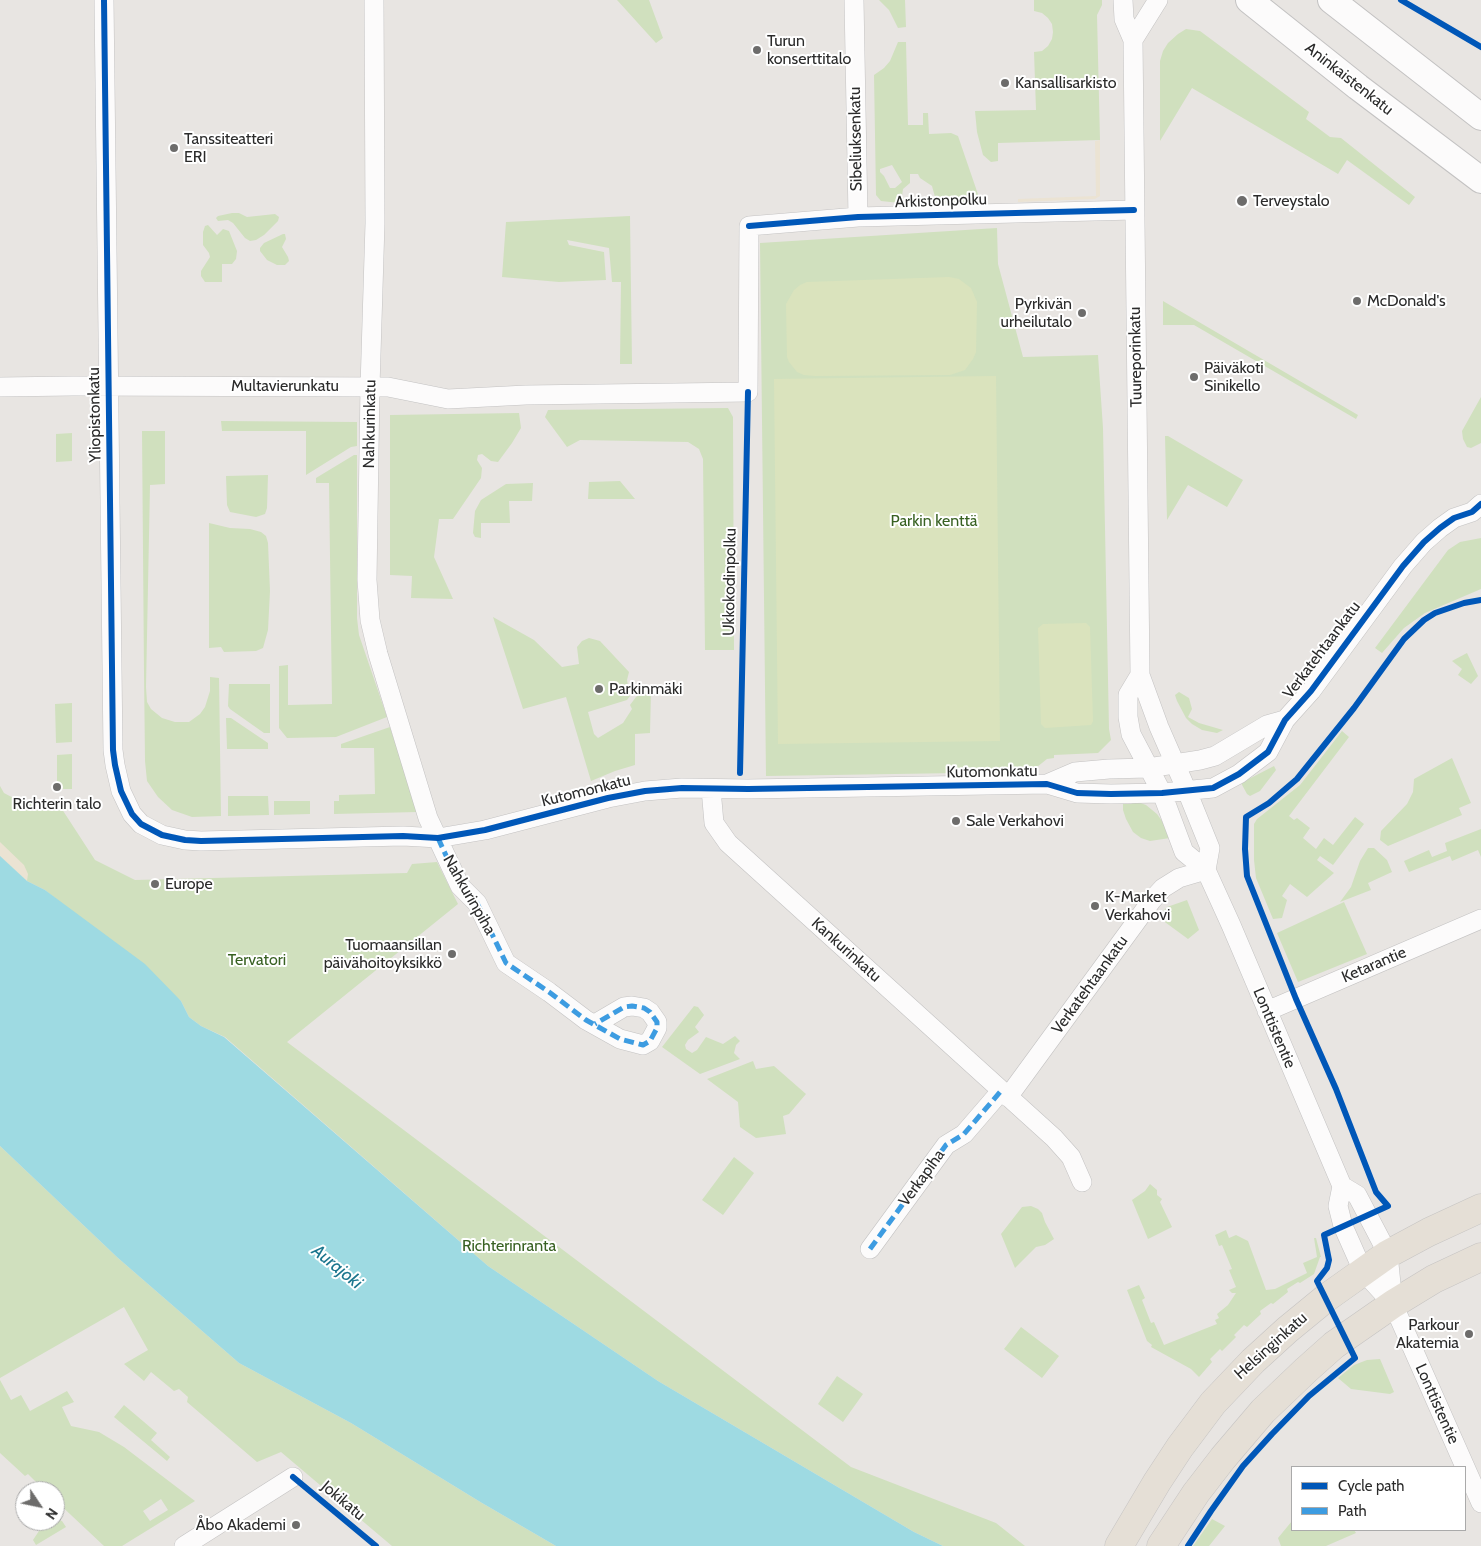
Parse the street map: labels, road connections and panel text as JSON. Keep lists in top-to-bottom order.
{
  "streets": {
    "main road": ["Aninkaistenkatu", "Helsinginkatu"],
    "street": [
      "Sibeliuksenkatu",
      "Arkistonpolku",
      "Tuureporinkatu",
      "Multavierunkatu",
      "Yliopistonkatu",
      "Nahkurinkatu",
      "Verkatehtaankatu",
      "Kutomonkatu",
      "Nahkurinpiha",
      "Kankurinkatu",
      "Ketarantie",
      "Lonttistentie",
      "Verkapiha"
    ],
    "cycle path": ["Ukkokodinpolku", "Jokikatu"]
  },
  "crossings": [
    ["Sibeliuksenkatu", "Arkistonpolku"],
    ["Arkistonpolku", "Tuureporinkatu"],
    ["Arkistonpolku", "Multavierunkatu"],
    ["Tuureporinkatu", "Verkatehtaankatu"],
    ["Tuureporinkatu", "Kutomonkatu"],
    ["Tuureporinkatu", "Lonttistentie"],
    ["Multavierunkatu", "Yliopistonkatu"],
    ["Multavierunkatu", "Nahkurinkatu"],
    ["Yliopistonkatu", "Kutomonkatu"],
    ["Nahkurinkatu", "Kutomonkatu"],
    ["Nahkurinkatu", "Nahkurinpiha"],
    ["Verkatehtaankatu", "Kutomonkatu"],
    ["Verkatehtaankatu", "Kankurinkatu"],
    ["Verkatehtaankatu", "Lonttistentie"],
    ["Verkatehtaankatu", "Verkapiha"],
    ["Kutomonkatu", "Nahkurinpiha"],
    ["Kutomonkatu", "Kankurinkatu"],
    ["Kutomonkatu", "Lonttistentie"],
    ["Kankurinkatu", "Verkapiha"],
    ["Ketarantie", "Lonttistentie"],
    ["Lonttistentie", "Helsinginkatu"]
  ],
  "water": ["Aurajoki"],
  "parks": ["Parkin kenttä", "Tervatori", "Richterinranta"],
  "places": [
    "Turun konserttitalo",
    "Kansallisarkisto",
    "Tanssiteatteri ERI",
    "Terveystalo",
    "McDonald's",
    "Pyrkivän urheilutalo",
    "Päiväkoti Sinikello",
    "Parkinmäki",
    "Richterin talo",
    "Sale Verkahovi",
    "Europe",
    "K-Market Verkahovi",
    "Tuomaansillan päivähoitoyksikkö",
    "Parkour Akatemia",
    "Åbo Akademi"
  ],
  "legend": ["Cycle path", "Path"],
  "north": "bottom right"
}
